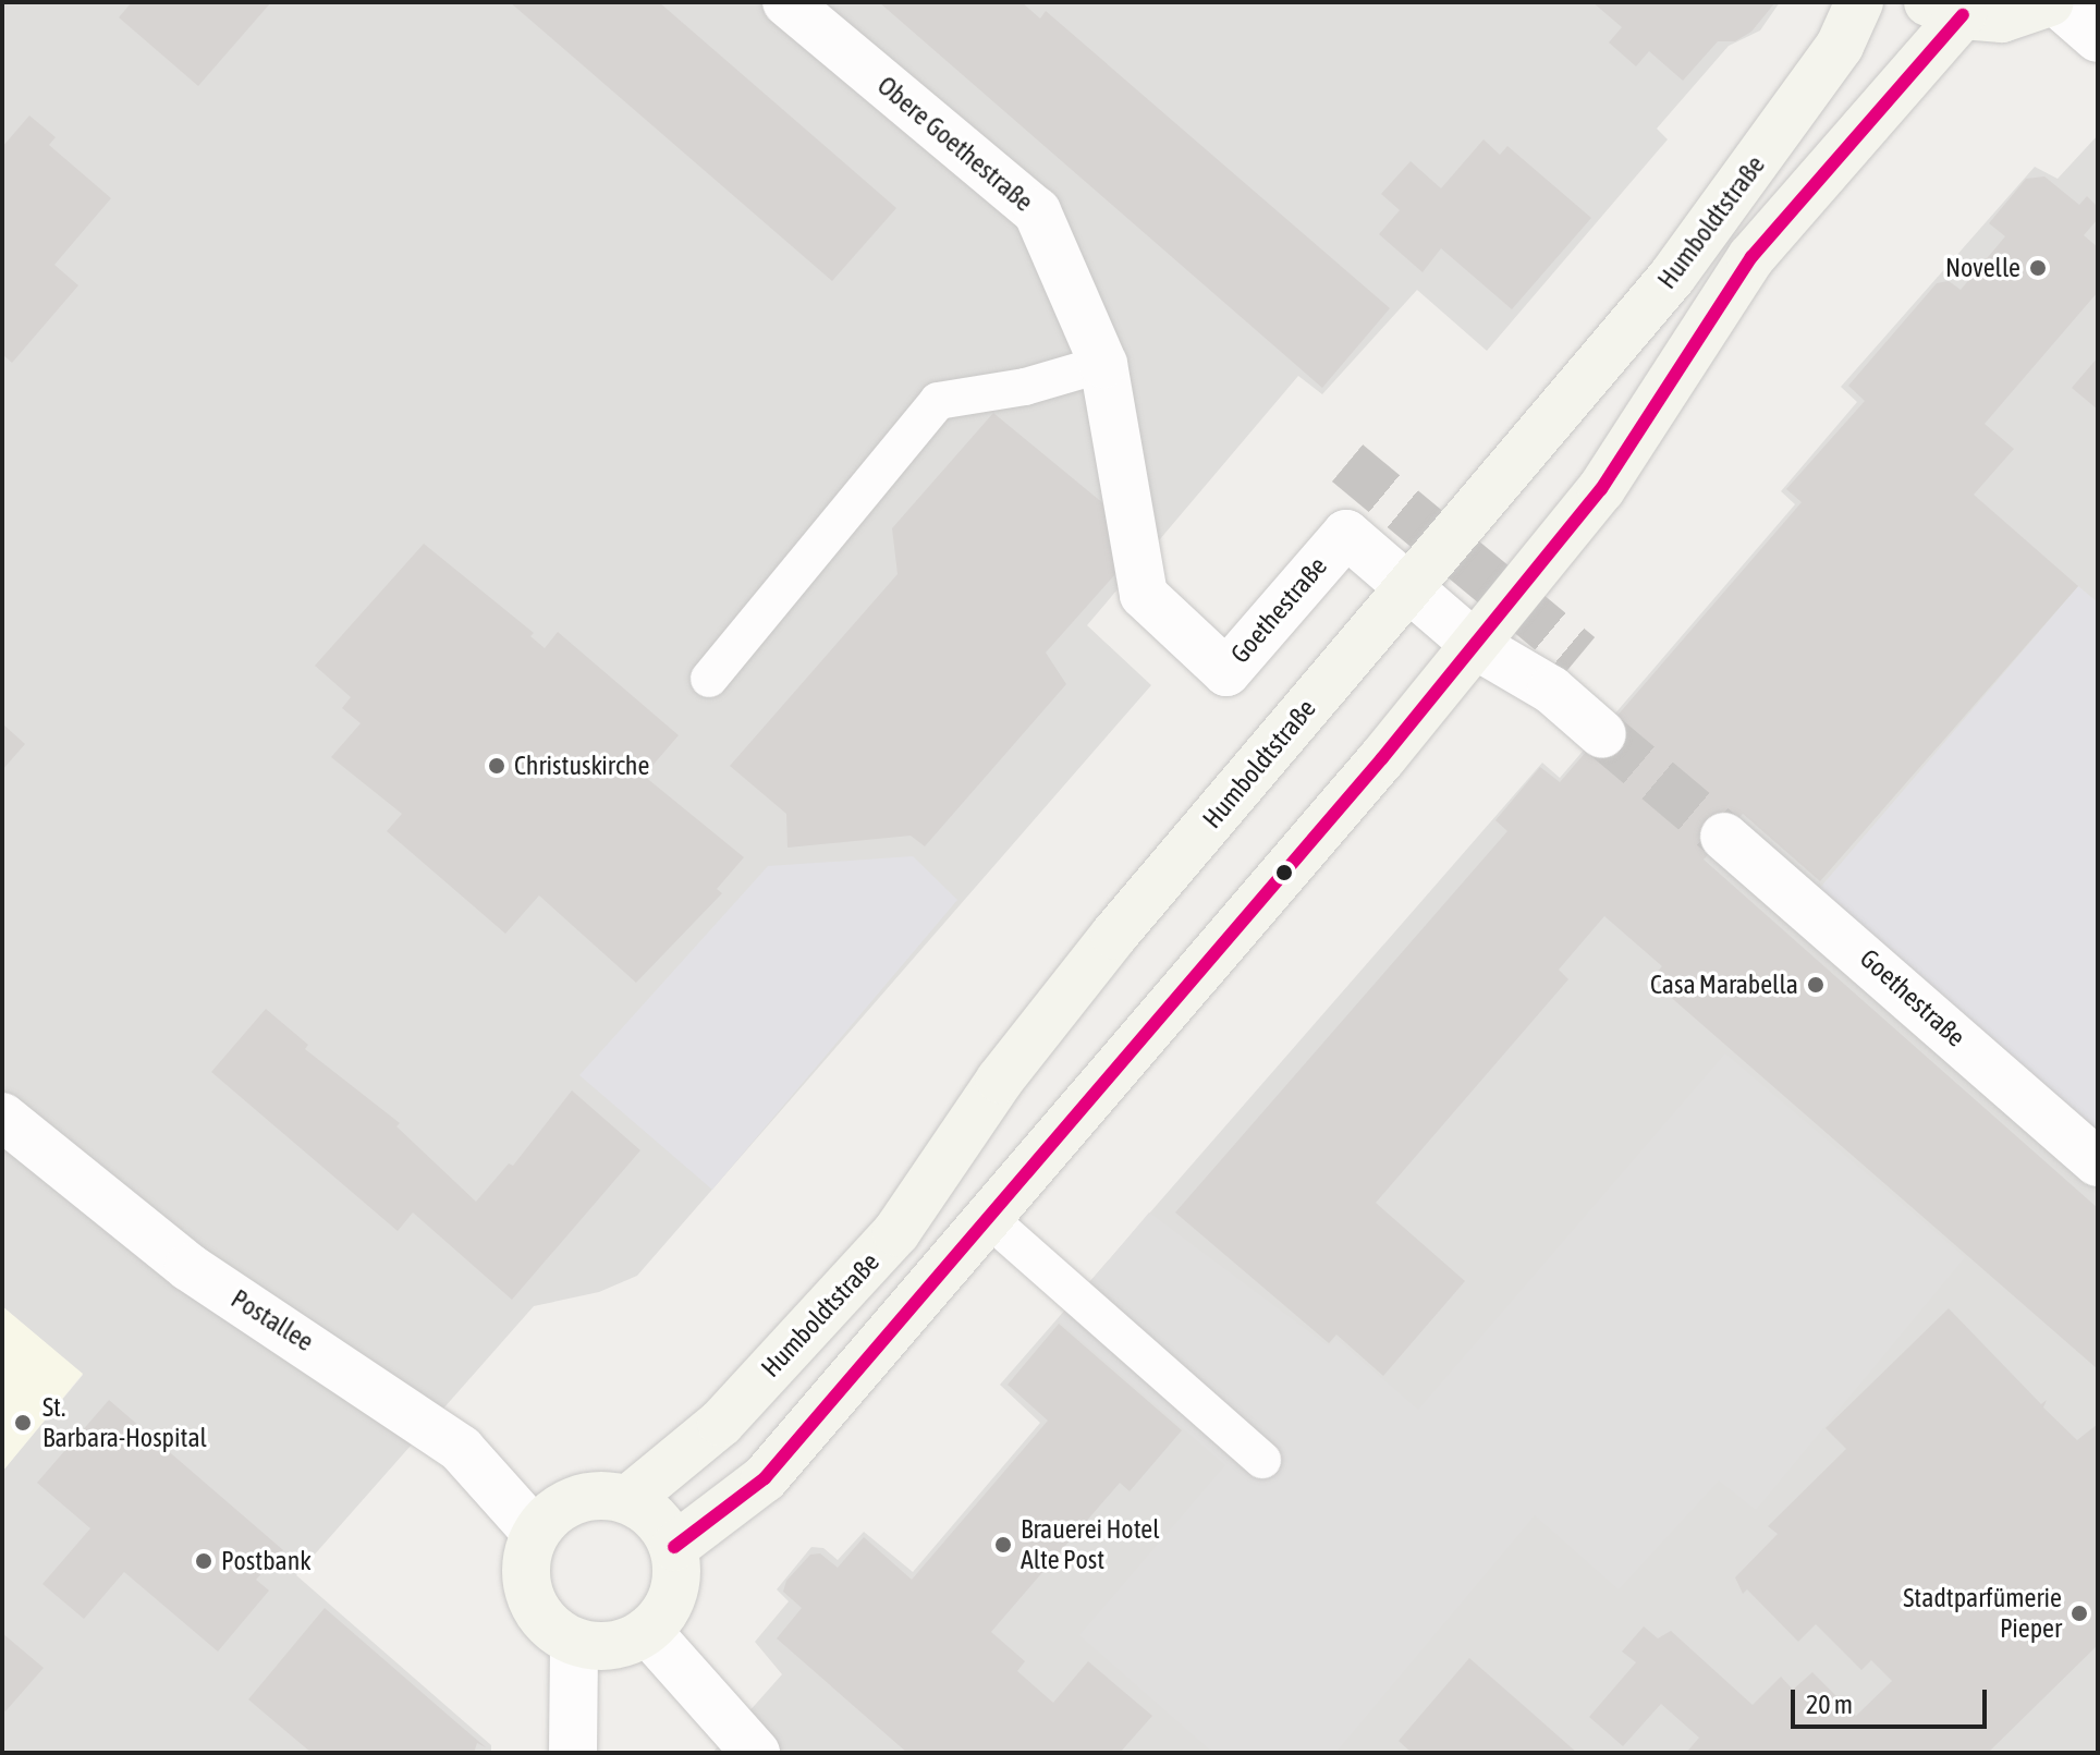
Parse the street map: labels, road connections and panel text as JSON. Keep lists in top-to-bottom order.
{
  "streets": {
    "main road": ["Humboldtstraße"],
    "street": ["Obere Goethestraße", "Goethestraße", "Postallee"]
  },
  "crossings": [
    ["Obere Goethestraße", "Goethestraße"],
    ["Humboldtstraße", "Goethestraße"],
    ["Humboldtstraße", "Postallee"]
  ],
  "places": [
    "Novelle",
    "Christuskirche",
    "Casa Marabella",
    "St. Barbara-Hospital",
    "Brauerei Hotel Alte Post",
    "Postbank",
    "Stadtparfümerie Pieper"
  ],
  "scale_bar": "20 m"
}
